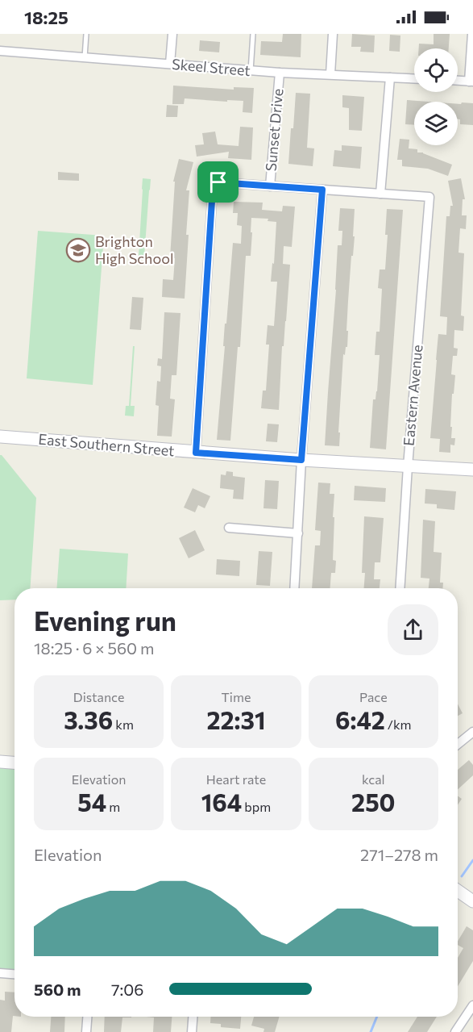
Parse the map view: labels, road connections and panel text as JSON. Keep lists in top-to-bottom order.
{
  "streets": {
    "street": [
      "Skeel Street",
      "Sunset Drive",
      "Eastern Avenue",
      "East Southern Street"
    ]
  },
  "crossings": [
    ["Skeel Street", "Sunset Drive"],
    ["Eastern Avenue", "East Southern Street"]
  ],
  "places": {
    "school or university": ["Brighton High School"]
  },
  "page": {
    "status": "18:25",
    "heading": ["Evening run", "18:25 · 6 × 560 m"],
    "stats": [
      ["Distance", "3.36 km"],
      ["Time", "22:31"],
      ["Pace", "6:42 /km"],
      ["Elevation", "54 m"],
      ["Heart rate", "164 bpm"],
      ["kcal", "250"]
    ],
    "chart": ["Elevation", "271–278 m"],
    "list": [
      {
        "name": "560 m",
        "note": "7:06"
      }
    ]
  }
}
